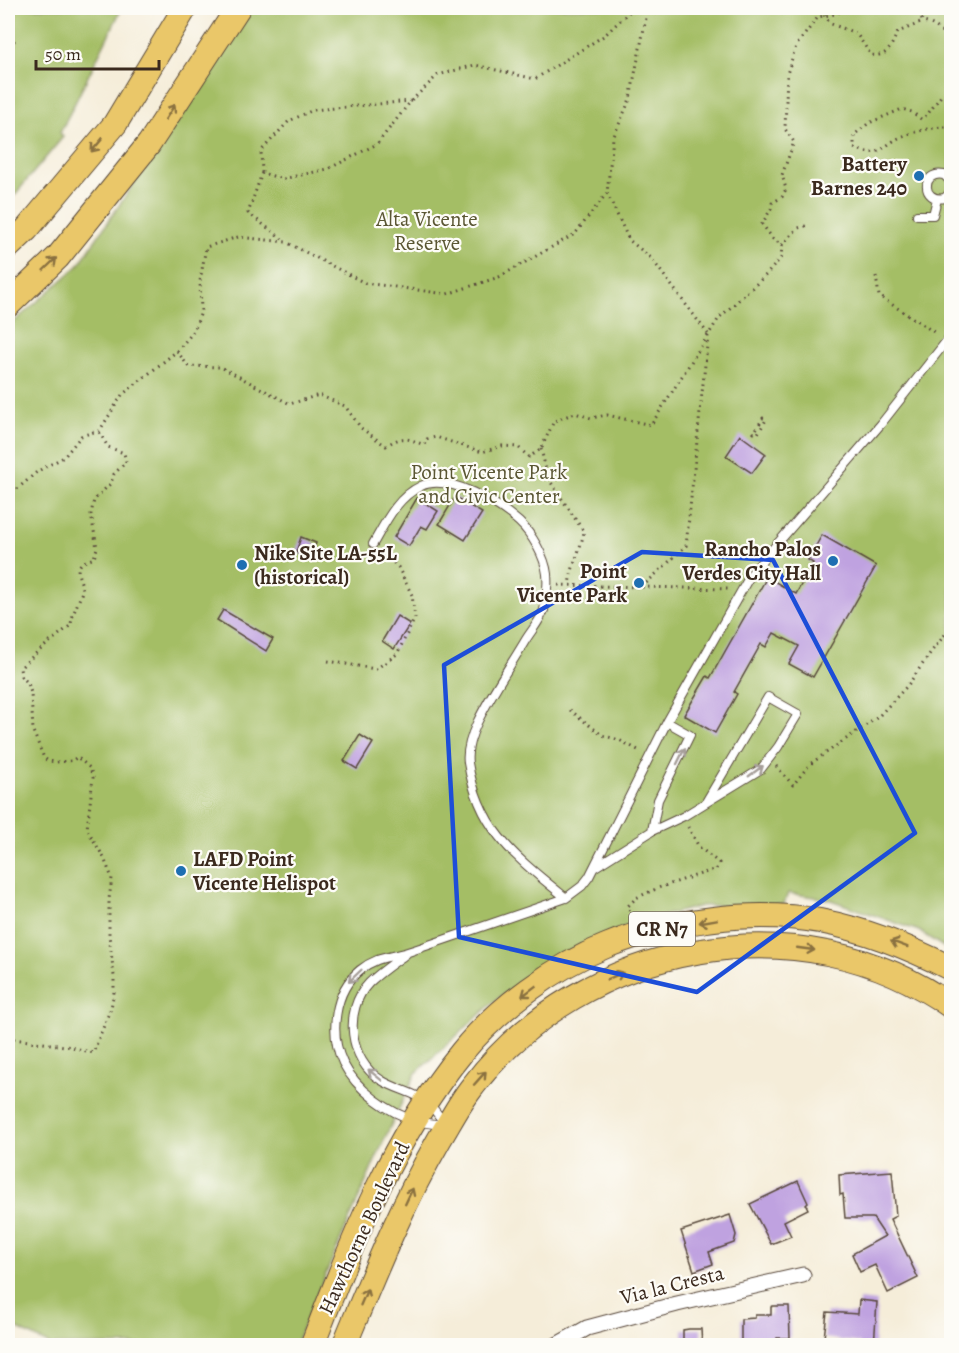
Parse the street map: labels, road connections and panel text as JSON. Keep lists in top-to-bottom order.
{
  "streets": {
    "main road": ["CR N7", "Hawthorne Boulevard"],
    "street": ["Via la Cresta"]
  },
  "parks": ["Alta Vicente Reserve", "Point Vicente Park and Civic Center"],
  "places": [
    "Battery Barnes 240",
    "Rancho Palos Verdes City Hall",
    "Nike Site LA-55L (historical)",
    "Point Vicente Park",
    "LAFD Point Vicente Helispot"
  ],
  "scale_bar": "50 m"
}
